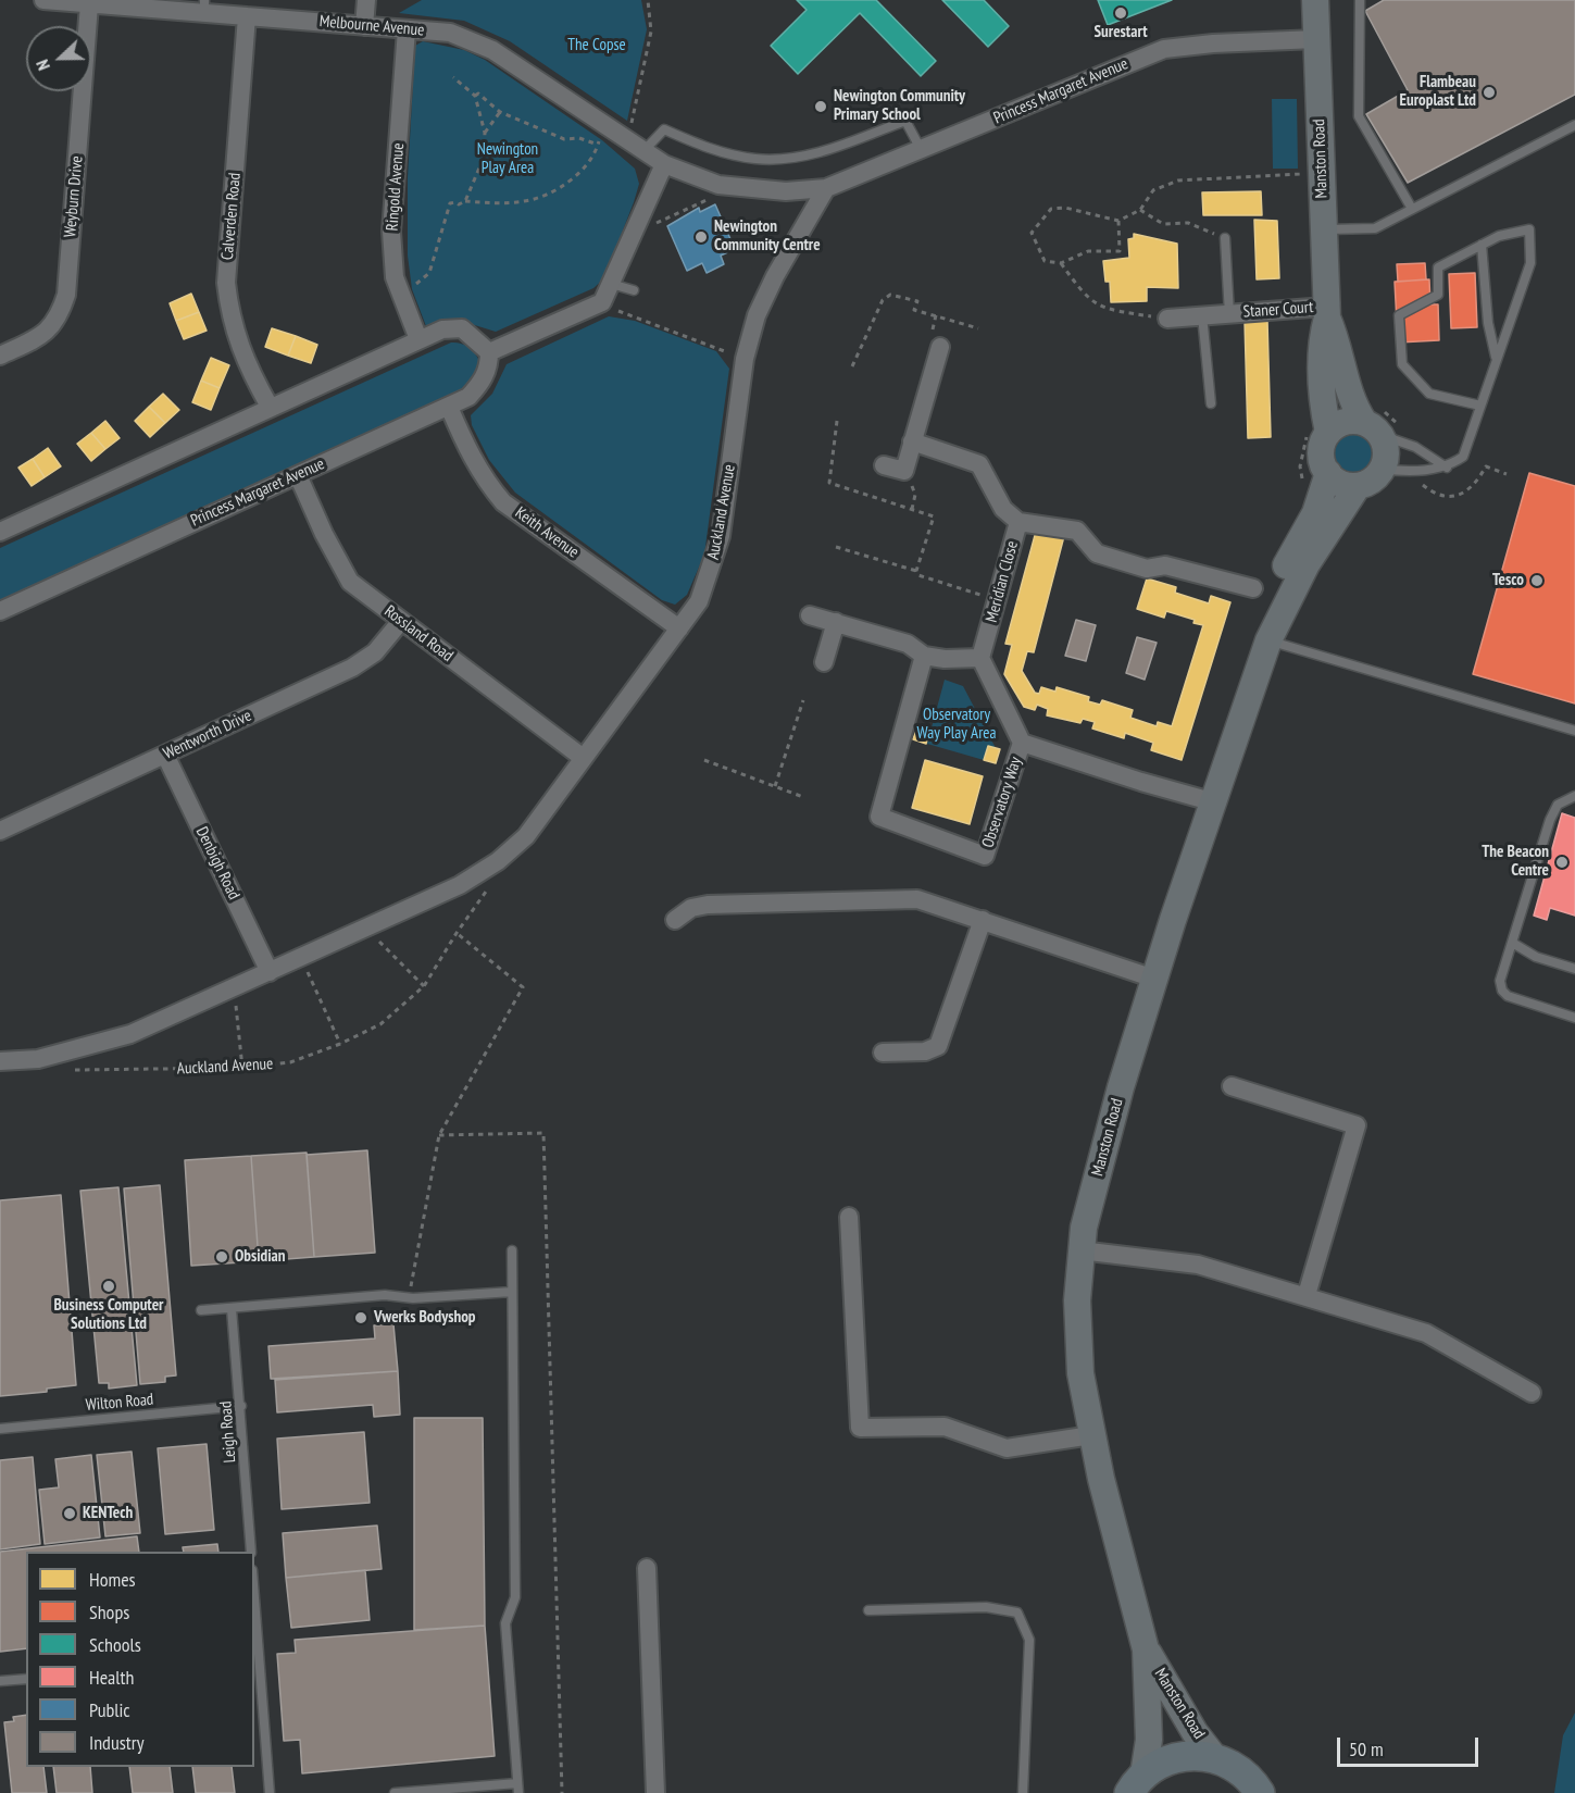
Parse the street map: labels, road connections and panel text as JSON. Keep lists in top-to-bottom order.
{
  "streets": {
    "main road": ["Manston Road"],
    "street": [
      "Melbourne Avenue",
      "Princess Margaret Avenue",
      "Ringold Avenue",
      "Weyburn Drive",
      "Calverden Road",
      "Staner Court",
      "Auckland Avenue",
      "Keith Avenue",
      "Meridian Close",
      "Rossland Road",
      "Wentworth Drive",
      "Observatory Way",
      "Denbigh Road"
    ],
    "lane": ["Wilton Road", "Leigh Road"]
  },
  "crossings": [
    ["Melbourne Avenue", "Princess Margaret Avenue"],
    ["Melbourne Avenue", "Ringold Avenue"],
    ["Melbourne Avenue", "Weyburn Drive"],
    ["Melbourne Avenue", "Calverden Road"],
    ["Princess Margaret Avenue", "Manston Road"],
    ["Princess Margaret Avenue", "Auckland Avenue"],
    ["Princess Margaret Avenue", "Keith Avenue"],
    ["Princess Margaret Avenue", "Rossland Road"],
    ["Manston Road", "Staner Court"],
    ["Auckland Avenue", "Keith Avenue"],
    ["Auckland Avenue", "Rossland Road"],
    ["Auckland Avenue", "Denbigh Road"],
    ["Rossland Road", "Wentworth Drive"],
    ["Wentworth Drive", "Denbigh Road"],
    ["Wilton Road", "Leigh Road"]
  ],
  "parks": ["The Copse", "Newington Play Area", "Observatory Way Play Area"],
  "places": [
    "Surestart",
    "Flambeau Europlast Ltd",
    "Newington Community Primary School",
    "Newington Community Centre",
    "Tesco",
    "The Beacon Centre",
    "Obsidian",
    "Business Computer Solutions Ltd",
    "Vwerks Bodyshop",
    "KENTech"
  ],
  "legend": [
    "Homes",
    "Shops",
    "Schools",
    "Health",
    "Public",
    "Industry"
  ],
  "scale_bar": "50 m",
  "north": "left"
}
